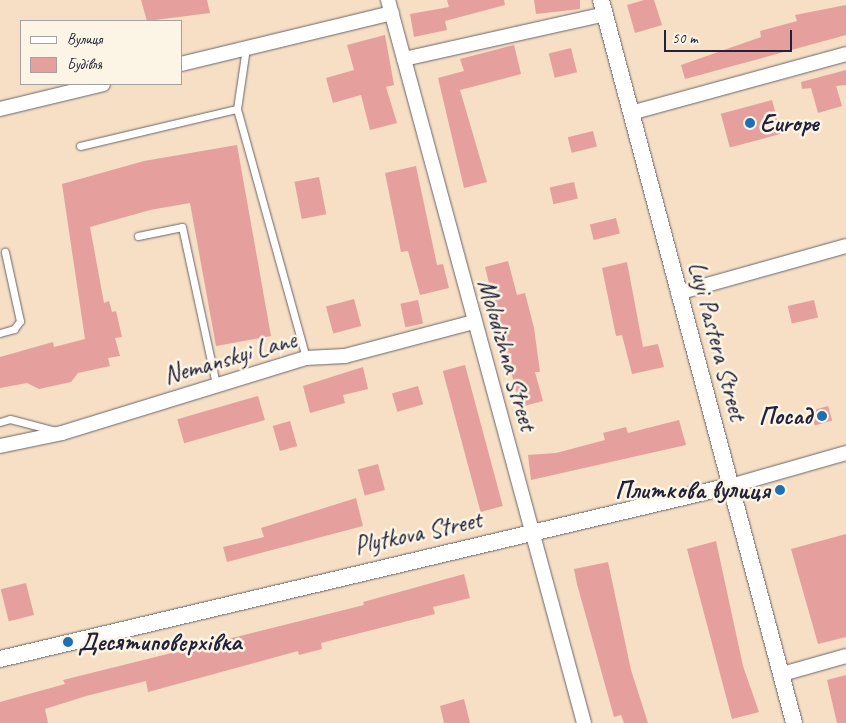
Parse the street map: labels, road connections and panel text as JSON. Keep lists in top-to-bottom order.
{
  "streets": {
    "street": [
      "Luyi Pastera Street",
      "Molodizhna Street",
      "Nemanskyi Lane",
      "Plytkova Street"
    ]
  },
  "crossings": [
    ["Luyi Pastera Street", "Plytkova Street"],
    ["Molodizhna Street", "Nemanskyi Lane"],
    ["Molodizhna Street", "Plytkova Street"]
  ],
  "places": [
    "Europe",
    "Посад",
    "Плиткова вулиця",
    "Десятиповерхівка"
  ],
  "legend": ["Вулиця", "Будівля"],
  "scale_bar": "50 m"
}
